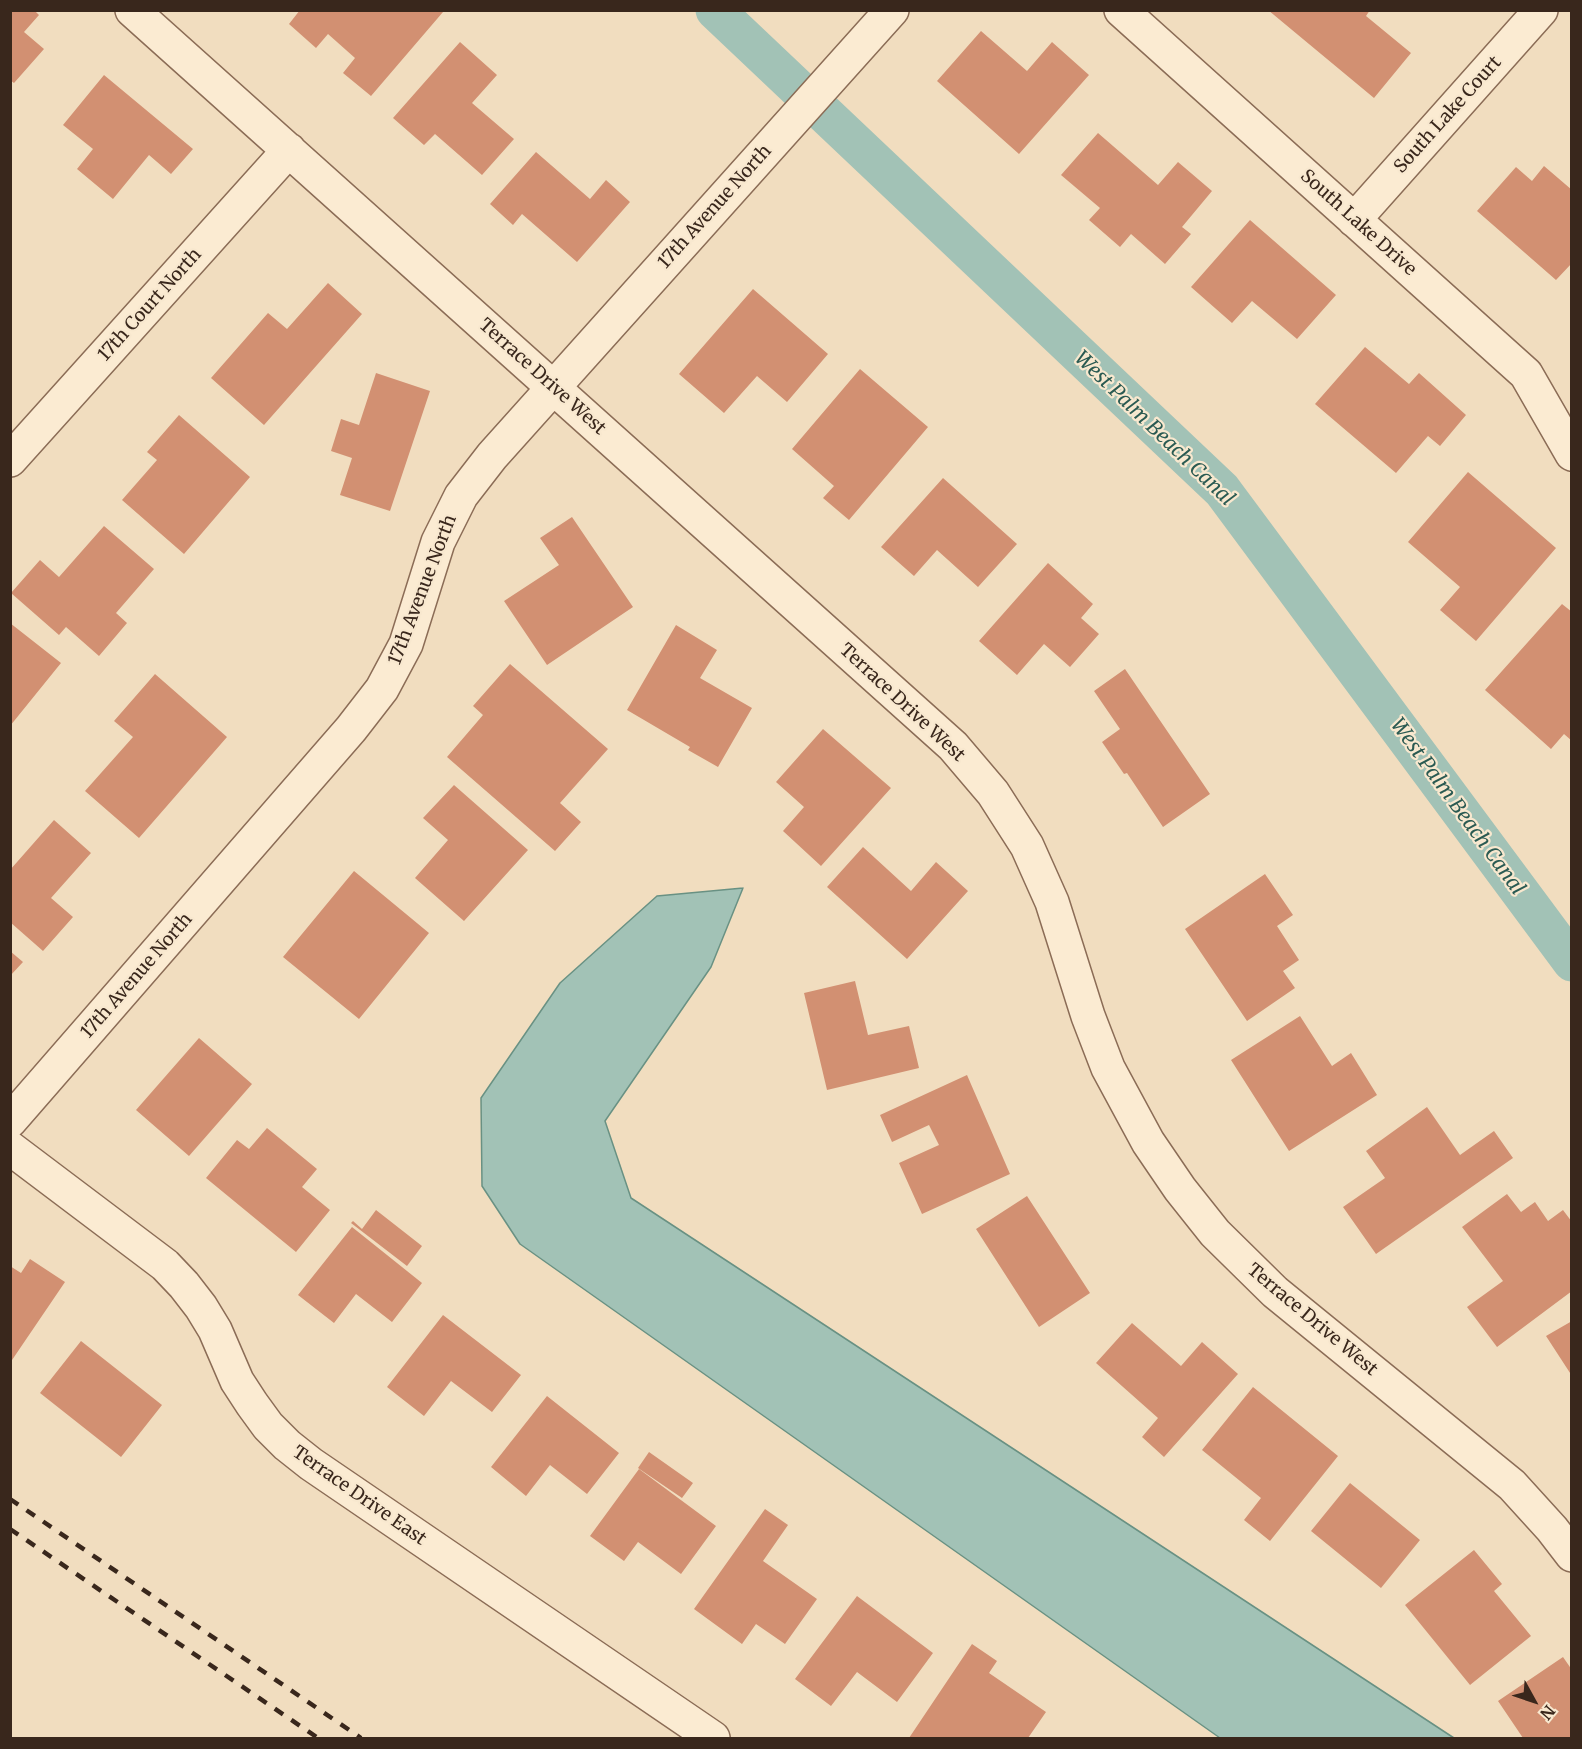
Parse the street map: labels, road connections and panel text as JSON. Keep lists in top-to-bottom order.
{
  "streets": {
    "street": [
      "South Lake Court",
      "17th Avenue North",
      "South Lake Drive",
      "17th Court North",
      "Terrace Drive West",
      "Terrace Drive East"
    ]
  },
  "crossings": [
    ["South Lake Court", "South Lake Drive"],
    ["17th Avenue North", "Terrace Drive West"],
    ["17th Court North", "Terrace Drive West"]
  ],
  "water": ["West Palm Beach Canal"],
  "north": "bottom right"
}
